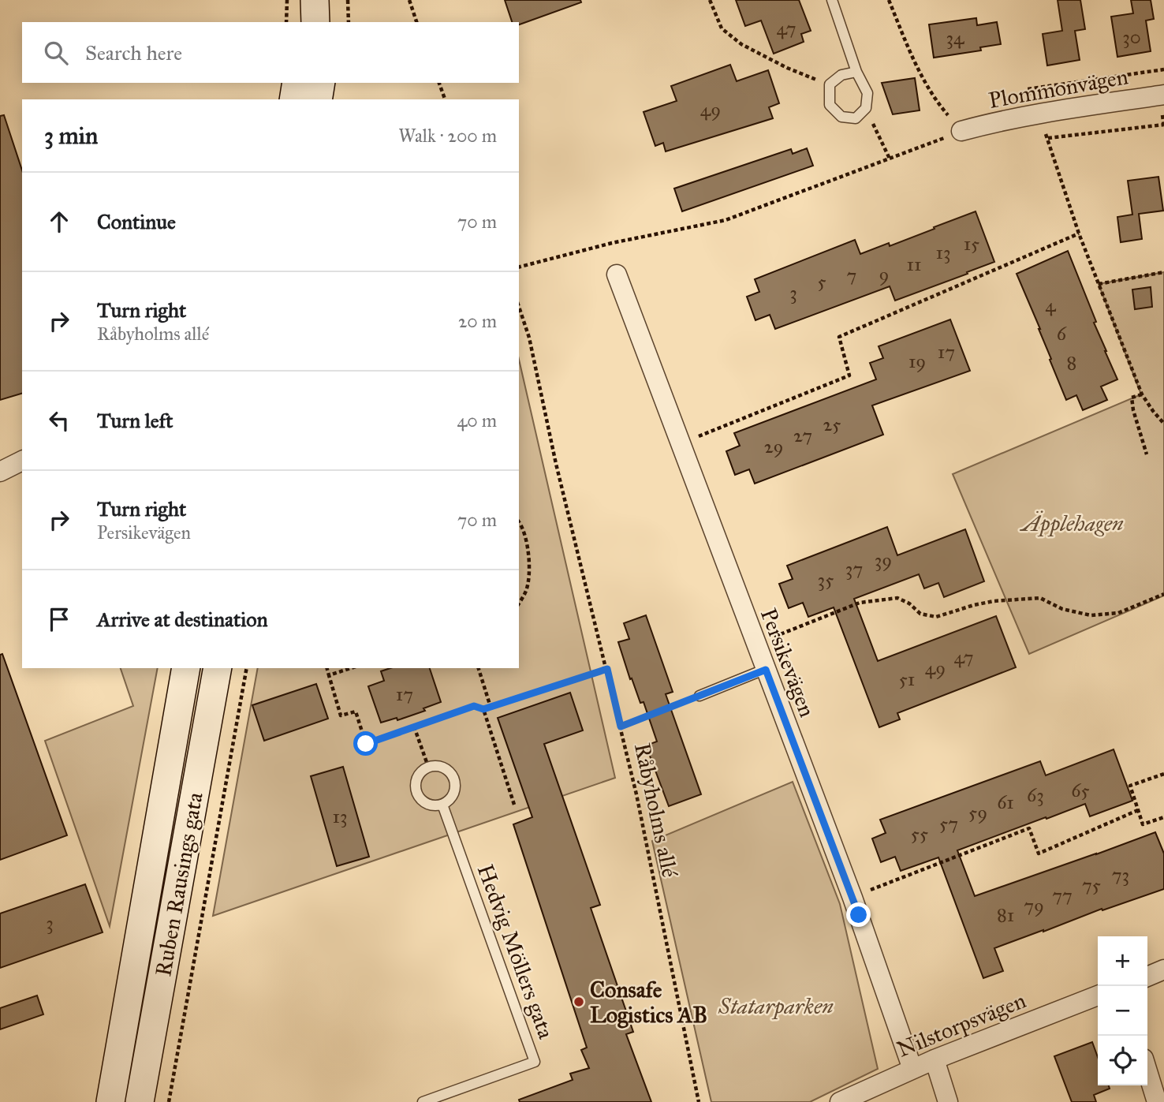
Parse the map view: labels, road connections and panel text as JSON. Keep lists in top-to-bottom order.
{
  "streets": {
    "main road": ["Ruben Rausings gata"],
    "street": ["Plommonvägen", "Persikevägen", "Nilstorpsvägen"],
    "lane": ["Hedvig Möllers gata"],
    "path": ["Råbyholms allé"]
  },
  "crossings": [
    ["Persikevägen", "Nilstorpsvägen"]
  ],
  "parks": ["Äpplehagen", "Statarparken"],
  "places": ["Consafe Logistics AB"],
  "house_numbers": [
    "47",
    "30",
    "34",
    "49",
    "15",
    "13",
    "11",
    "9",
    "7",
    "5",
    "3",
    "4",
    "6",
    "17",
    "19",
    "8",
    "25",
    "27",
    "29",
    "39",
    "37",
    "35",
    "47",
    "49",
    "51",
    "17",
    "65",
    "63",
    "61",
    "59",
    "13",
    "57",
    "55",
    "73",
    "75",
    "77",
    "79",
    "81",
    "3"
  ],
  "page": {
    "search": "Search here",
    "heading": ["3 min", "Walk · 200 m"],
    "list": [
      ["Continue", "70 m"],
      ["Turn right", "Råbyholms allé", "20 m"],
      ["Turn left", "40 m"],
      ["Turn right", "Persikevägen", "70 m"],
      "Arrive at destination"
    ],
    "map_buttons": ["+", "−"]
  }
}
